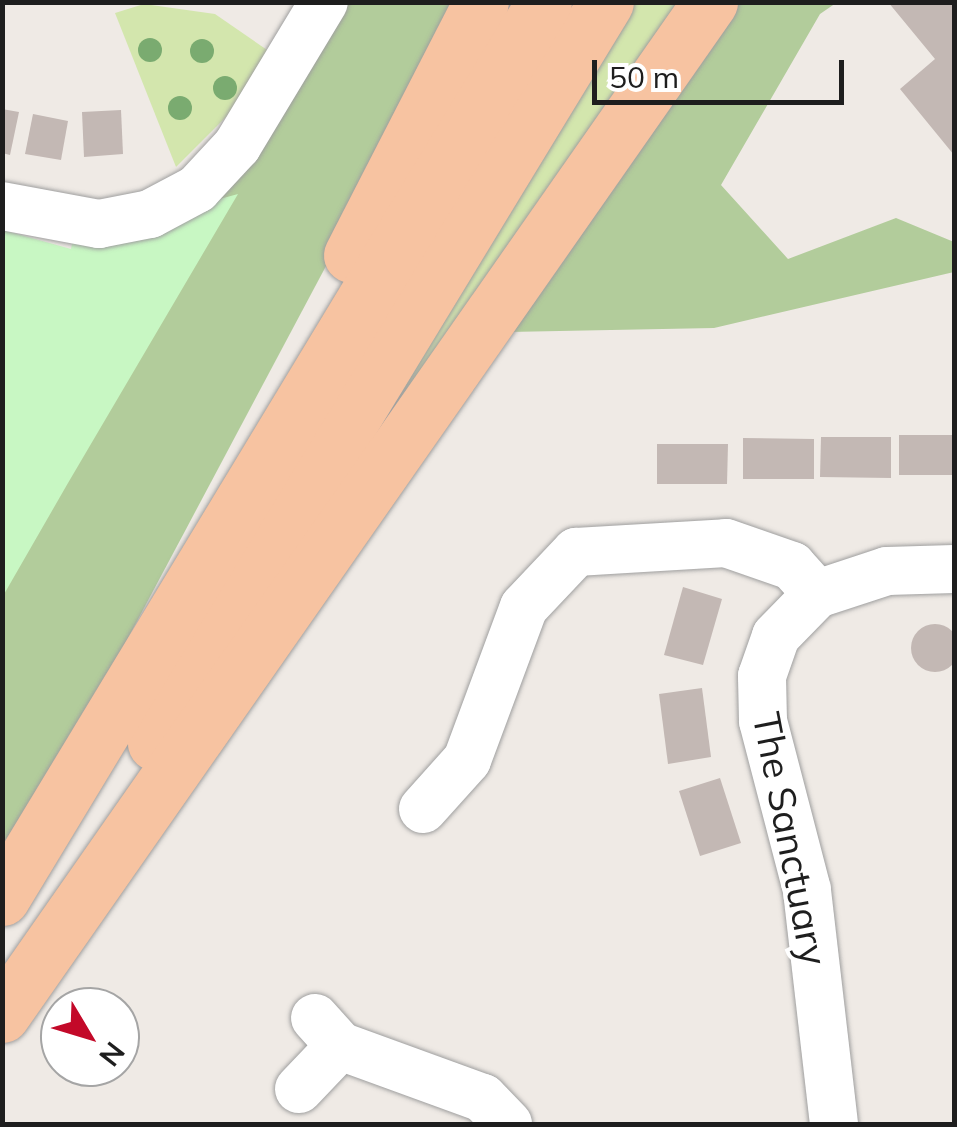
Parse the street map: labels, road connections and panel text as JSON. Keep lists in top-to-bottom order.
{
  "streets": {
    "street": ["The Sanctuary"]
  },
  "scale_bar": "50 m",
  "north": "bottom right"
}
